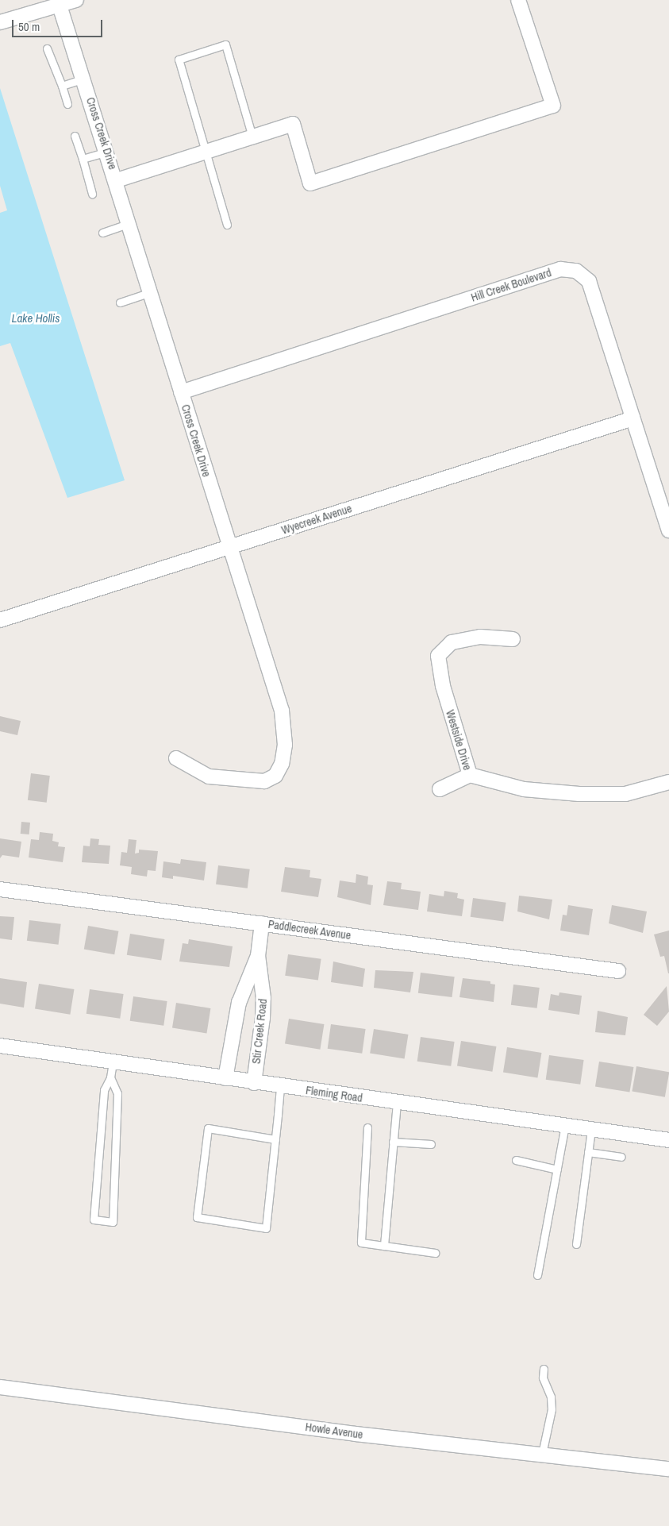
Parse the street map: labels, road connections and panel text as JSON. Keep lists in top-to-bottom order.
{
  "streets": {
    "street": [
      "Cross Creek Drive",
      "Hill Creek Boulevard",
      "Wyecreek Avenue",
      "Westside Drive",
      "Paddlecreek Avenue",
      "Stir Creek Road",
      "Fleming Road",
      "Howle Avenue"
    ]
  },
  "crossings": [
    ["Cross Creek Drive", "Hill Creek Boulevard"],
    ["Cross Creek Drive", "Wyecreek Avenue"],
    ["Hill Creek Boulevard", "Wyecreek Avenue"],
    ["Paddlecreek Avenue", "Stir Creek Road"],
    ["Stir Creek Road", "Fleming Road"]
  ],
  "water": ["Lake Hollis"],
  "scale_bar": "50 m"
}
